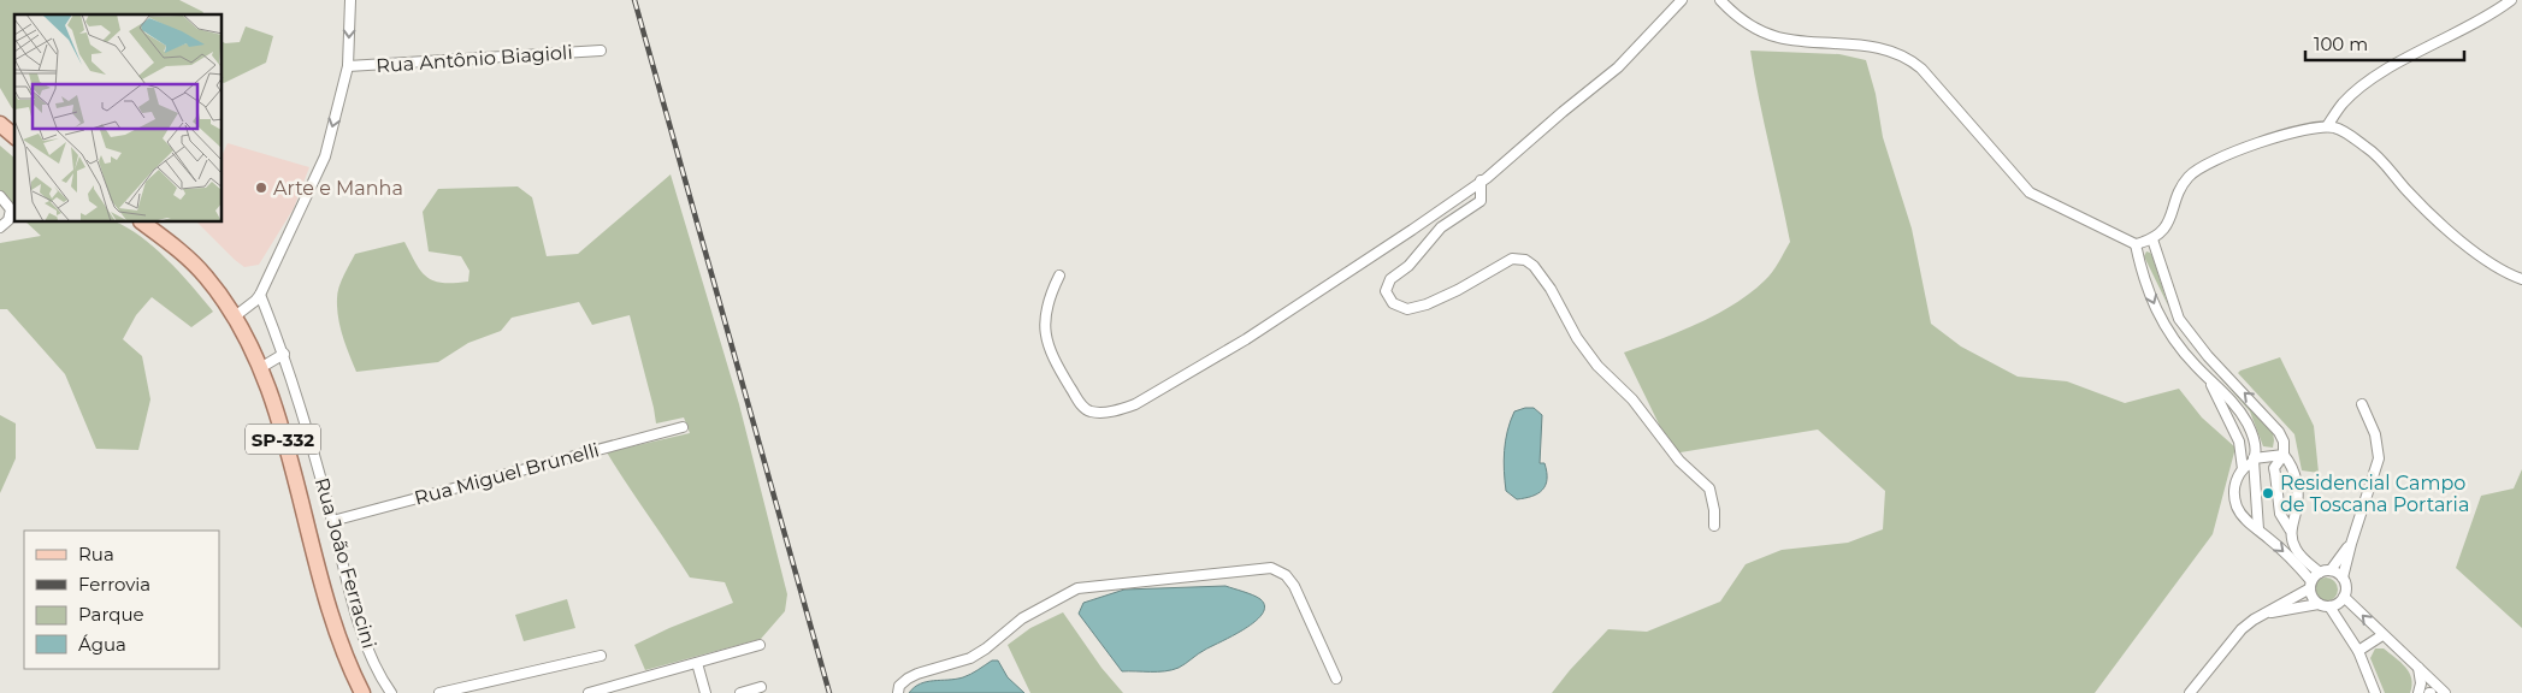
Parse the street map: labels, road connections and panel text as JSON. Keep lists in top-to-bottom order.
{
  "streets": {
    "main road": ["SP-332"],
    "street": ["Rua Antônio Biagioli", "Rua Miguel Brunelli", "Rua João Ferracini"]
  },
  "crossings": [
    ["Rua Miguel Brunelli", "Rua João Ferracini"]
  ],
  "places": ["Arte e Manha", "Residencial Campo de Toscana Portaria"],
  "legend": [
    "Rua",
    "Ferrovia",
    "Parque",
    "Água"
  ],
  "scale_bar": "100 m"
}
